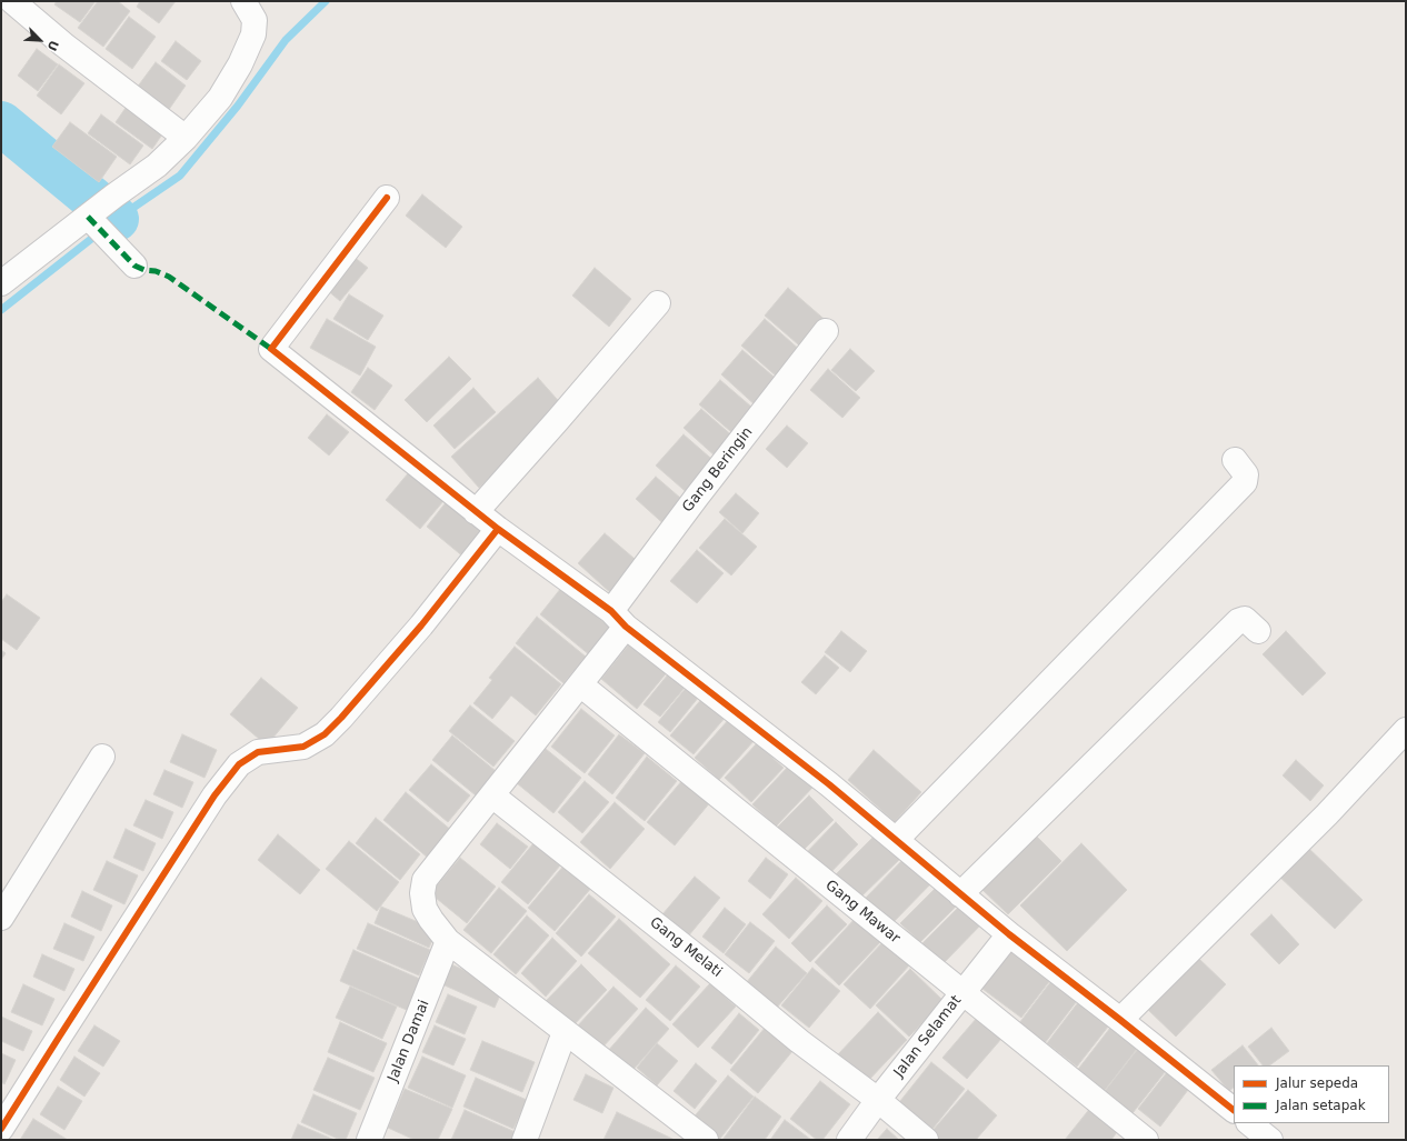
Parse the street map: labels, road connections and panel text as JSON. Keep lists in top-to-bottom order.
{
  "streets": {
    "street": [
      "Gang Beringin",
      "Gang Mawar",
      "Gang Melati",
      "Jalan Selamat",
      "Jalan Damai"
    ]
  },
  "crossings": [
    ["Gang Beringin", "Gang Mawar"],
    ["Gang Beringin", "Gang Melati"],
    ["Gang Beringin", "Jalan Damai"],
    ["Gang Mawar", "Jalan Selamat"],
    ["Gang Melati", "Jalan Selamat"]
  ],
  "legend": ["Jalur sepeda", "Jalan setapak"],
  "north": "bottom right"
}
